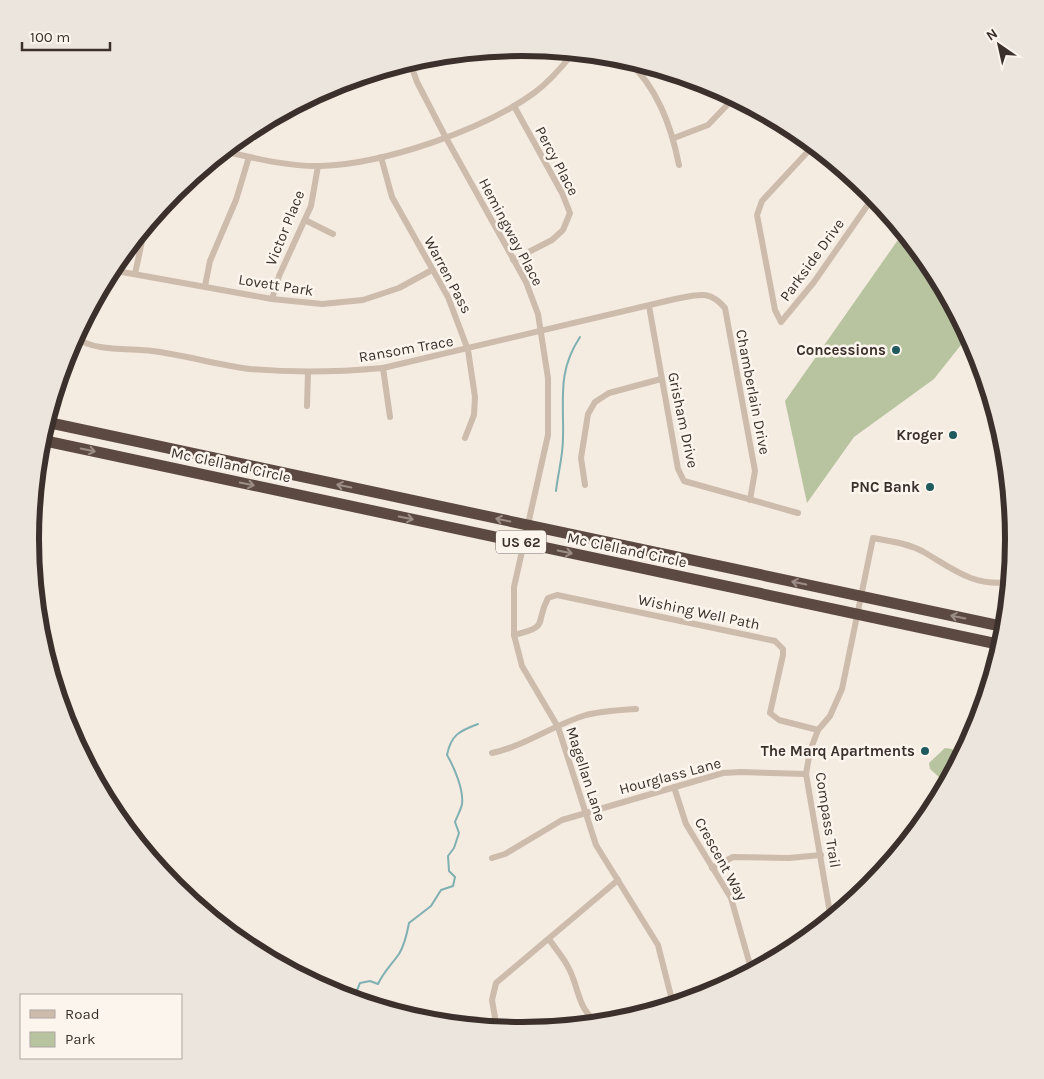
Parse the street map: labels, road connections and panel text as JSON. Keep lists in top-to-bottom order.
{
  "streets": {
    "highway": ["Mc Clelland Circle", "US 62"],
    "street": [
      "Percy Place",
      "Victor Place",
      "Hemingway Place",
      "Parkside Drive",
      "Warren Pass",
      "Lovett Park",
      "Ransom Trace",
      "Chamberlain Drive",
      "Grisham Drive",
      "Wishing Well Path",
      "Magellan Lane",
      "Hourglass Lane",
      "Compass Trail",
      "Crescent Way"
    ]
  },
  "crossings": [
    ["Percy Place", "Hemingway Place"],
    ["Victor Place", "Lovett Park"],
    ["Hemingway Place", "Ransom Trace"],
    ["Hemingway Place", "Mc Clelland Circle"],
    ["Hemingway Place", "Magellan Lane"],
    ["Warren Pass", "Lovett Park"],
    ["Warren Pass", "Ransom Trace"],
    ["Ransom Trace", "Chamberlain Drive"],
    ["Ransom Trace", "Grisham Drive"],
    ["Chamberlain Drive", "Grisham Drive"],
    ["Mc Clelland Circle", "Magellan Lane"],
    ["Mc Clelland Circle", "Compass Trail"],
    ["Wishing Well Path", "Magellan Lane"],
    ["Wishing Well Path", "Compass Trail"],
    ["Magellan Lane", "Hourglass Lane"],
    ["Hourglass Lane", "Compass Trail"],
    ["Hourglass Lane", "Crescent Way"]
  ],
  "places": [
    "Concessions",
    "Kroger",
    "PNC Bank",
    "The Marq Apartments"
  ],
  "legend": ["Road", "Park"],
  "scale_bar": "100 m",
  "north": "top left"
}
